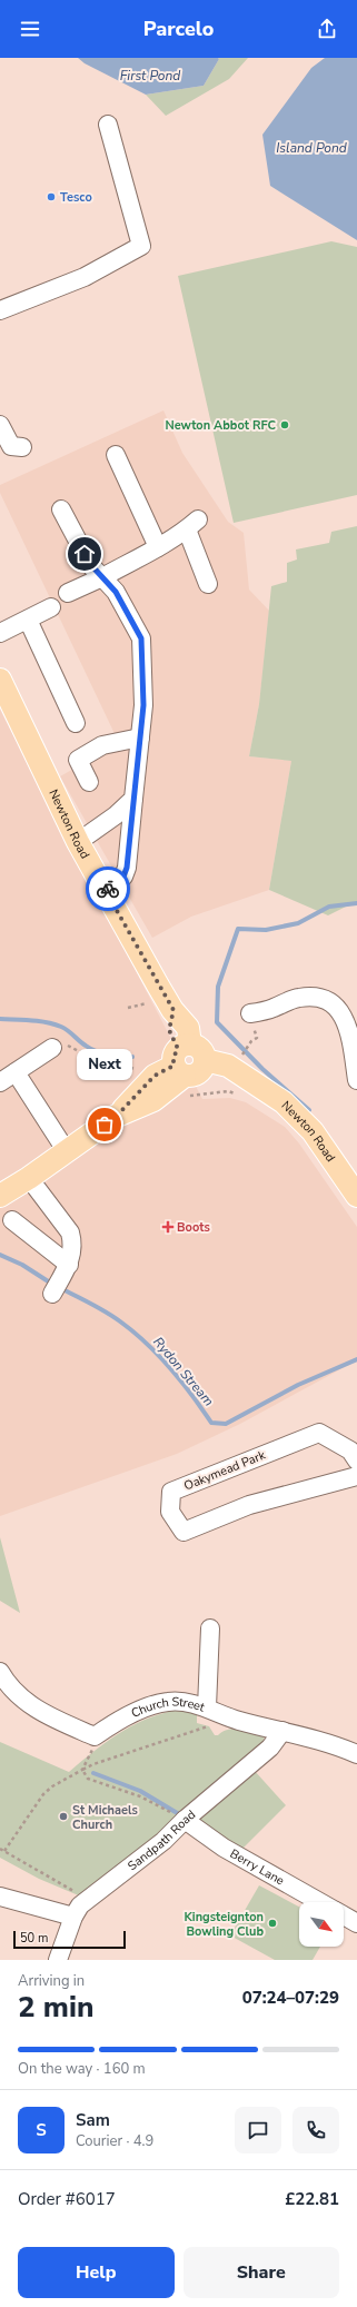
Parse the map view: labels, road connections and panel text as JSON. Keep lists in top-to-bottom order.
{
  "streets": {
    "main road": ["Newton Road"],
    "street": [
      "Oakymead Park",
      "Church Street",
      "Sandpath Road",
      "Berry Lane"
    ]
  },
  "crossings": [
    ["Church Street", "Sandpath Road"],
    ["Sandpath Road", "Berry Lane"]
  ],
  "water": ["First Pond", "Island Pond", "Rydon Stream"],
  "places": {
    "other": [
      "Tesco",
      "Newton Abbot RFC",
      "Next",
      "St Michaels Church",
      "Kingsteignton Bowling Club"
    ],
    "health": ["Boots"]
  },
  "scale_bar": "50 m",
  "north": "bottom right",
  "page": {
    "header": "Parcelo",
    "bubble": "Next",
    "scale": "50 m",
    "heading": ["2 min", "Arriving in", "07:24–07:29"],
    "panel": [
      "Sam",
      "Courier · 4.9",
      "Order #6017",
      "£22.81"
    ],
    "bar": "On the way · 160 m",
    "round": "S",
    "buttons": ["Help", "Share"]
  }
}
